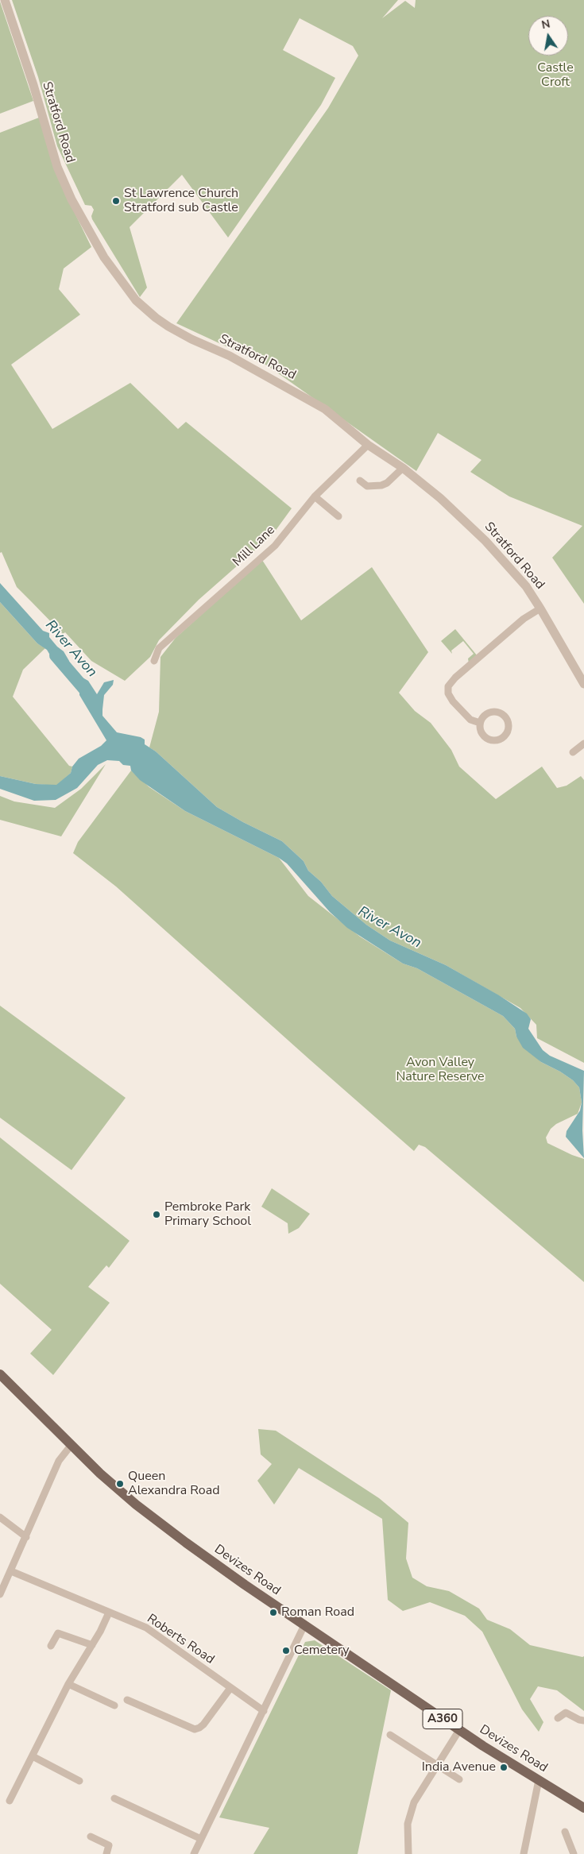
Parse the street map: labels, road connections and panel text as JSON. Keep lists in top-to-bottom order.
{
  "streets": {
    "main road": ["Devizes Road", "A360"],
    "street": ["Stratford Road", "Mill Lane", "Roberts Road"]
  },
  "crossings": [
    ["Stratford Road", "Mill Lane"]
  ],
  "water": ["River Avon"],
  "parks": ["Castle Croft", "Avon Valley Nature Reserve"],
  "places": [
    "St Lawrence Church Stratford sub Castle",
    "Pembroke Park Primary School",
    "Queen Alexandra Road",
    "Roman Road",
    "Cemetery",
    "India Avenue"
  ],
  "north": "top"
}
